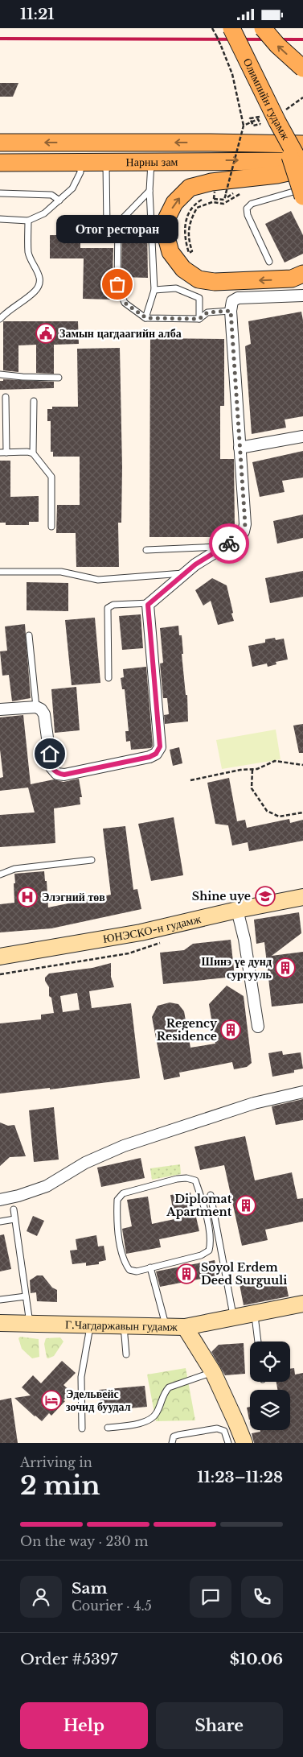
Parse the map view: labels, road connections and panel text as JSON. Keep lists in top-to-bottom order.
{
  "streets": {
    "main road": ["Олимпийн гудамж", "Нарны зам"],
    "street": ["ЮНЭСКО-н гудамж", "Г.Чагдаржавын гудамж"]
  },
  "crossings": [
    ["Олимпийн гудамж", "Нарны зам"]
  ],
  "places": {
    "other": ["Отог ресторан"],
    "public building": ["Замын цагдаагийн алба"],
    "school or university": ["Shine uye"],
    "hospital": ["Элэгний төв"],
    "building": [
      "Шинэ үе дунд сургууль",
      "Regency Residence",
      "Diplomat Apartment",
      "Soyol Erdem Deed Surguuli"
    ],
    "hotel": ["Эдельвейс зочид буудал"]
  },
  "page": {
    "status": "11:21",
    "bubble": "Отог ресторан",
    "heading": ["2 min", "Arriving in", "11:23–11:28"],
    "panel": [
      "Sam",
      "Courier · 4.5",
      "Order #5397",
      "$10.06"
    ],
    "bar": "On the way · 230 m",
    "buttons": ["Help", "Share"]
  }
}
